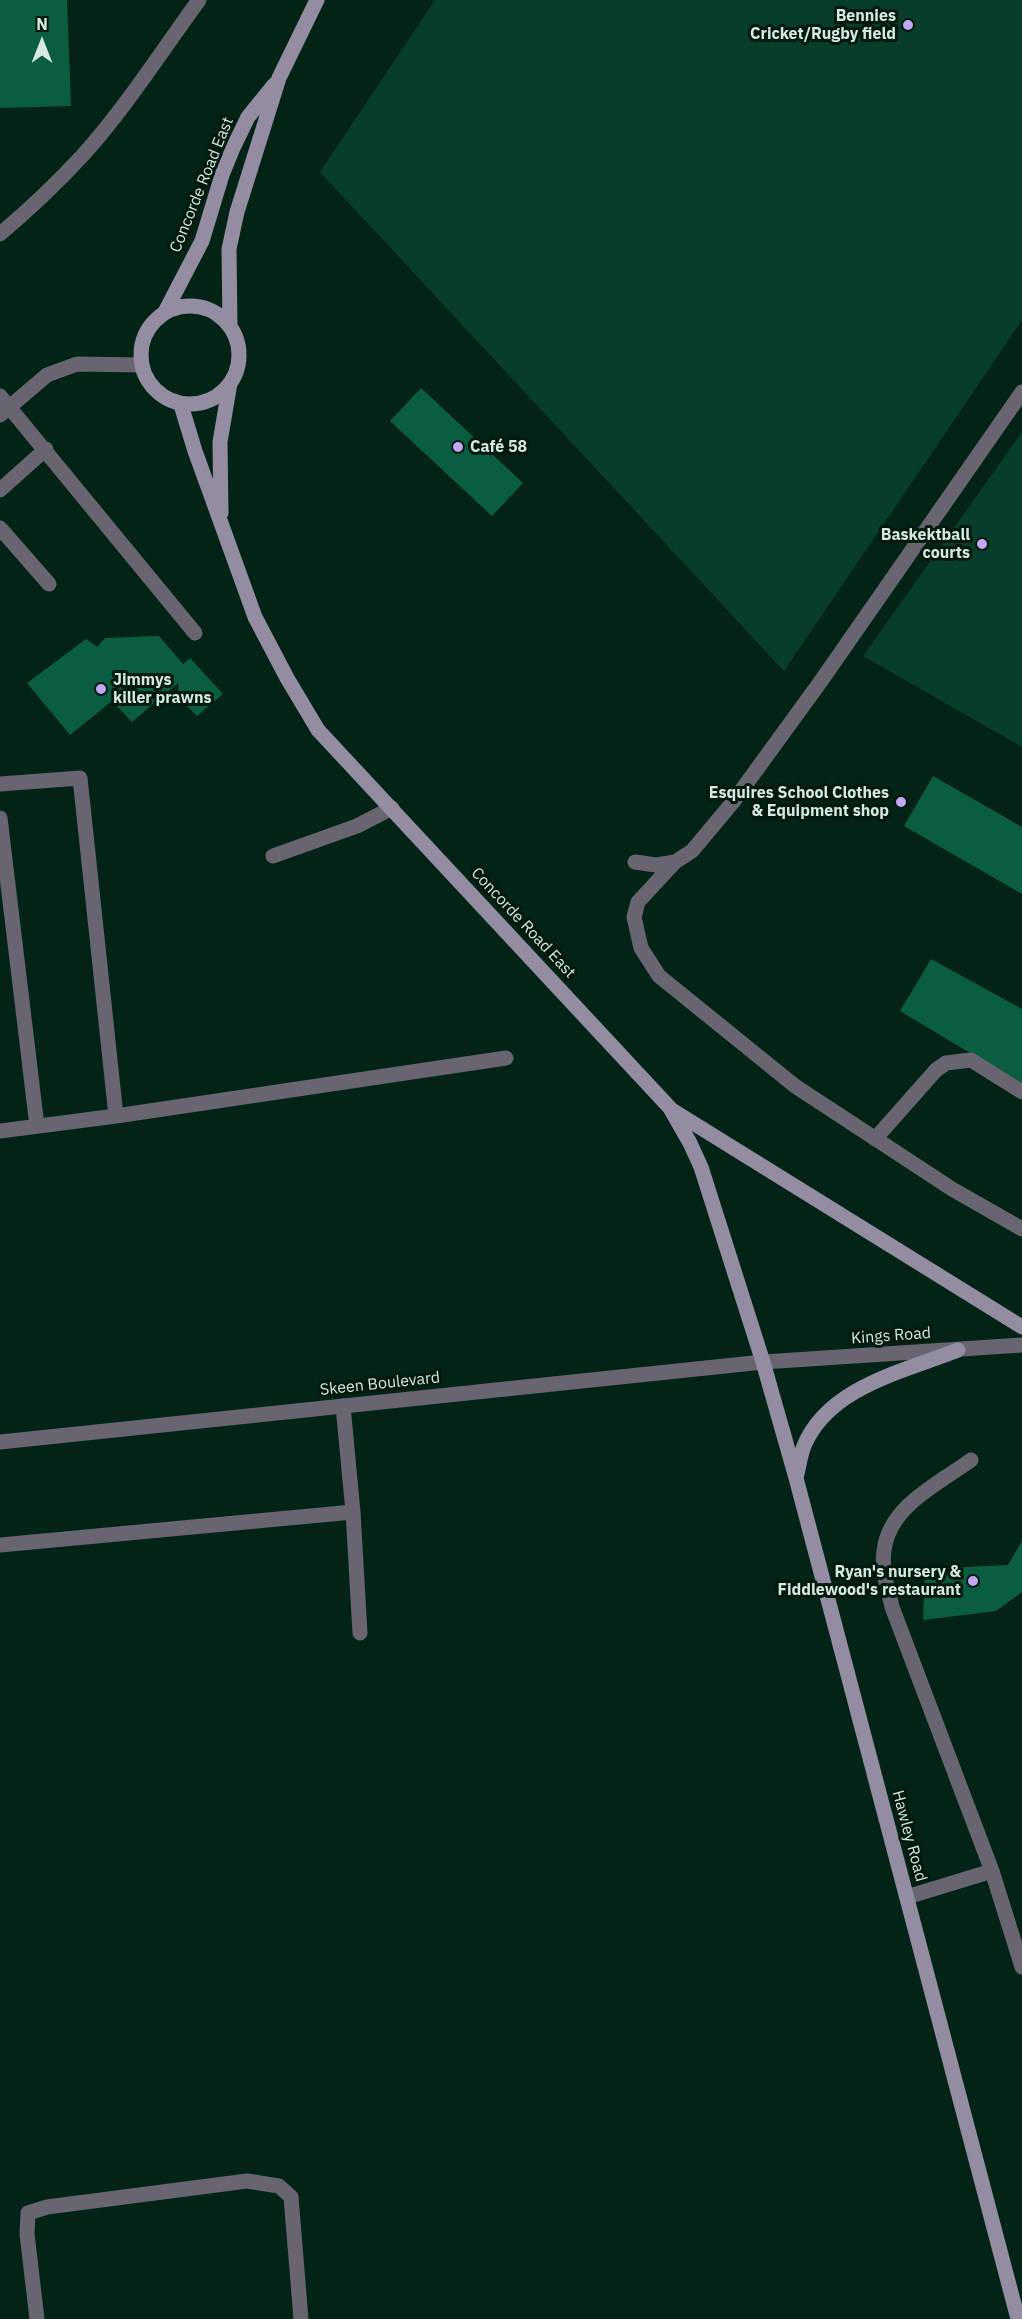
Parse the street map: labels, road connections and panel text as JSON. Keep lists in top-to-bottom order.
{
  "streets": {
    "main road": ["Concorde Road East", "Hawley Road"],
    "street": ["Kings Road", "Skeen Boulevard"]
  },
  "crossings": [
    ["Concorde Road East", "Kings Road"],
    ["Concorde Road East", "Skeen Boulevard"],
    ["Concorde Road East", "Hawley Road"],
    ["Kings Road", "Skeen Boulevard"],
    ["Kings Road", "Hawley Road"],
    ["Skeen Boulevard", "Hawley Road"]
  ],
  "places": [
    "Bennies Cricket/Rugby field",
    "Café 58",
    "Baskektball courts",
    "Jimmys killer prawns",
    "Esquires School Clothes & Equipment shop",
    "Ryan's nursery & Fiddlewood's restaurant"
  ],
  "north": "top"
}
